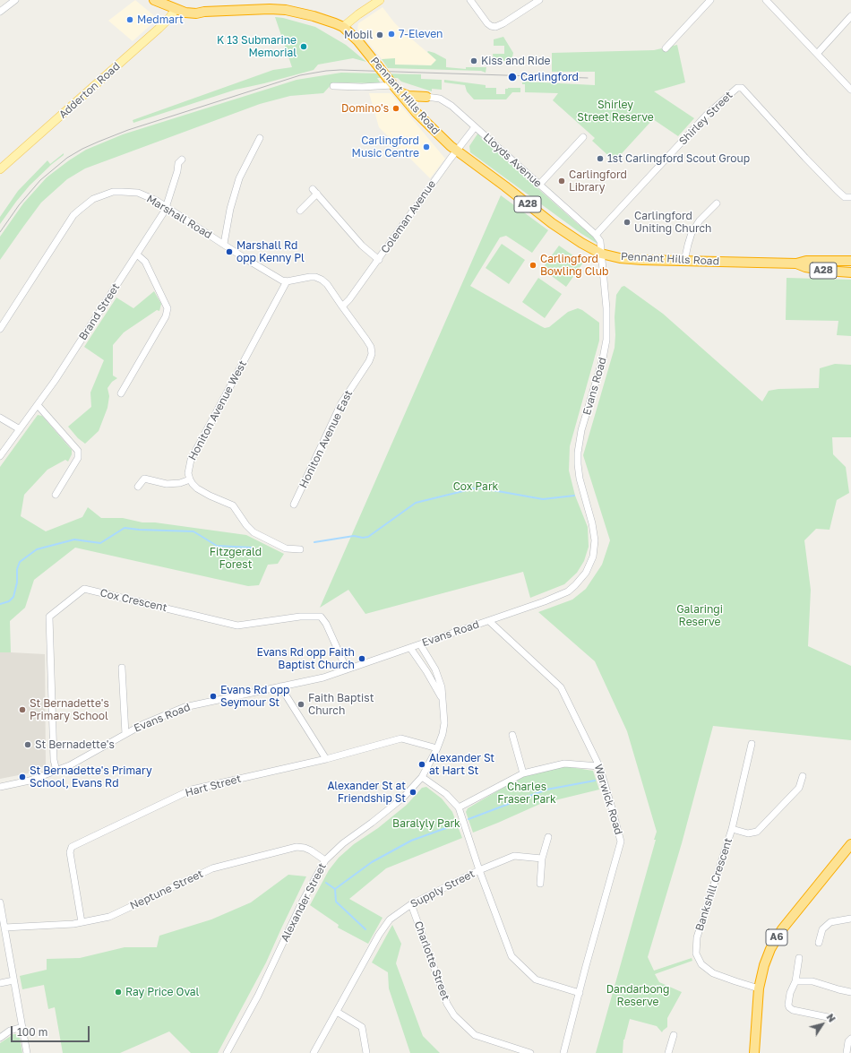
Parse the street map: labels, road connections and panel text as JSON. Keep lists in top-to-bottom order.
{
  "streets": {
    "highway": ["Pennant Hills Road", "A28", "A6"],
    "main road": ["Adderton Road"],
    "street": [
      "Shirley Street",
      "Lloyds Avenue",
      "Marshall Road",
      "Coleman Avenue",
      "Brand Street",
      "Evans Road",
      "Honiton Avenue West",
      "Honiton Avenue East",
      "Cox Crescent",
      "Hart Street",
      "Warwick Road",
      "Bankshill Crescent",
      "Supply Street",
      "Neptune Street",
      "Alexander Street",
      "Charlotte Street"
    ]
  },
  "crossings": [
    ["Adderton Road", "Pennant Hills Road"],
    ["Pennant Hills Road", "Coleman Avenue"],
    ["Pennant Hills Road", "Evans Road"],
    ["Shirley Street", "Lloyds Avenue"],
    ["Lloyds Avenue", "Coleman Avenue"],
    ["Marshall Road", "Brand Street"],
    ["Marshall Road", "Honiton Avenue West"],
    ["Marshall Road", "Honiton Avenue East"],
    ["Coleman Avenue", "Honiton Avenue East"],
    ["Evans Road", "Cox Crescent"],
    ["Evans Road", "Warwick Road"],
    ["Evans Road", "Alexander Street"],
    ["Honiton Avenue West", "Honiton Avenue East"],
    ["Hart Street", "Neptune Street"],
    ["Hart Street", "Alexander Street"],
    ["Bankshill Crescent", "A6"],
    ["Supply Street", "Charlotte Street"],
    ["Neptune Street", "Alexander Street"]
  ],
  "parks": [
    "Shirley Street Reserve",
    "Cox Park",
    "Fitzgerald Forest",
    "Galaringi Reserve",
    "Charles Fraser Park",
    "Baralyly Park",
    "Dandarbong Reserve"
  ],
  "places": [
    "Medmart",
    "7-Eleven",
    "Mobil",
    "K 13 Submarine Memorial",
    "Kiss and Ride",
    "Carlingford",
    "Domino's",
    "Carlingford Music Centre",
    "1st Carlingford Scout Group",
    "Carlingford Library",
    "Carlingford Uniting Church",
    "Marshall Rd opp Kenny Pl",
    "Carlingford Bowling Club",
    "Evans Rd opp Faith Baptist Church",
    "Evans Rd opp Seymour St",
    "Faith Baptist Church",
    "St Bernadette's Primary School",
    "St Bernadette's",
    "Alexander St at Hart St",
    "St Bernadette's Primary School, Evans Rd",
    "Alexander St at Friendship St",
    "Ray Price Oval"
  ],
  "scale_bar": "100 m",
  "north": "top right"
}
